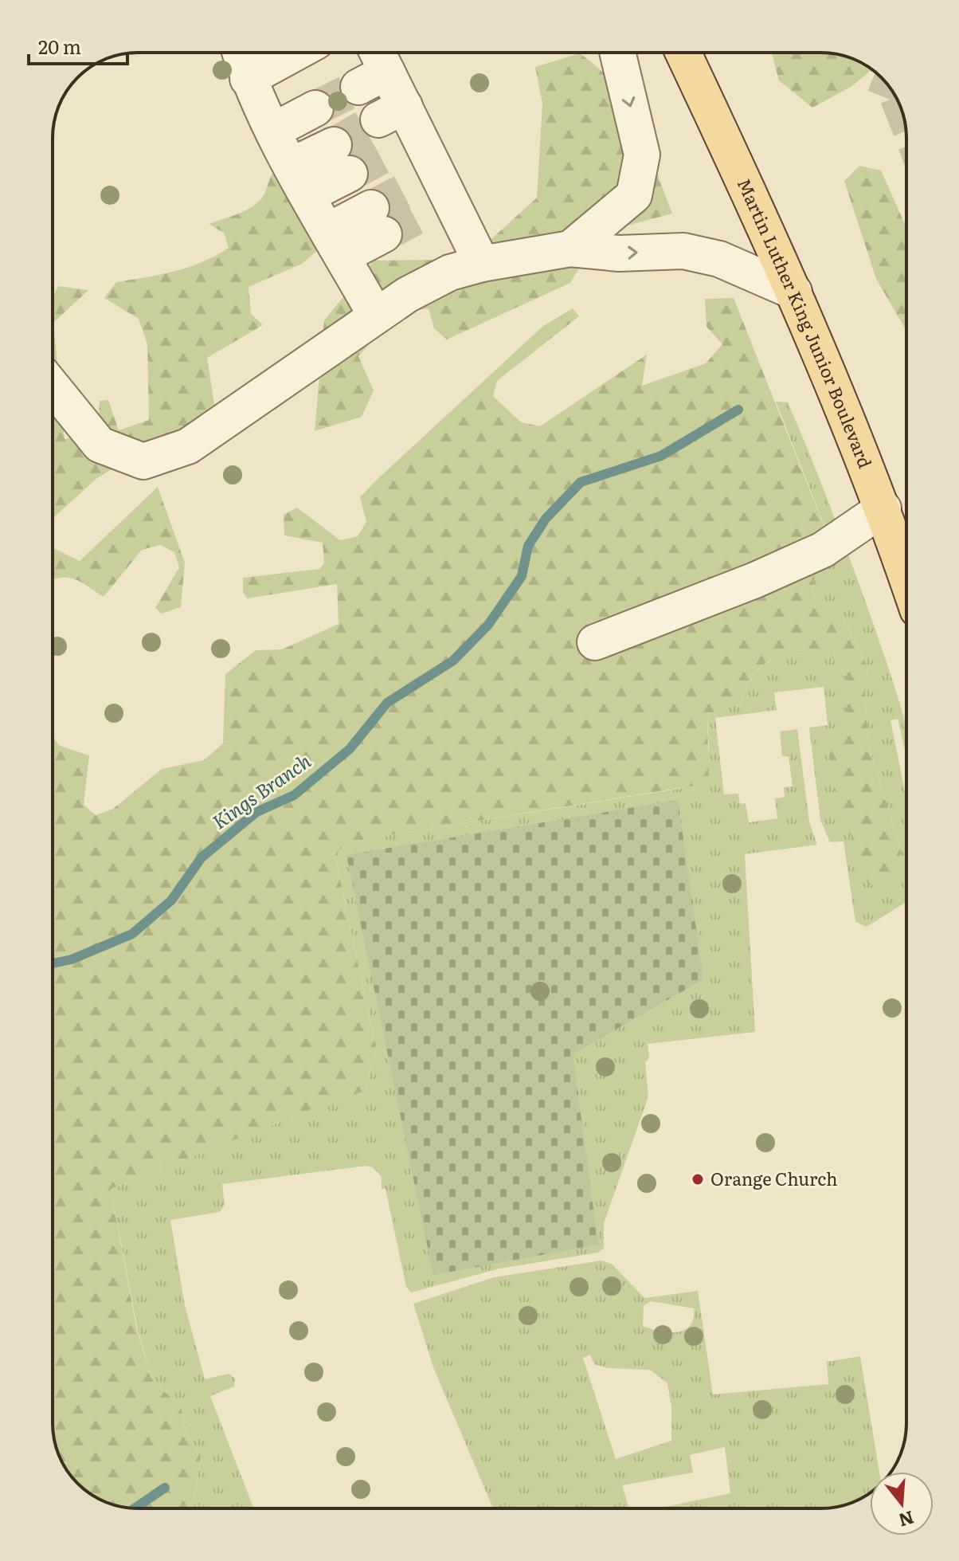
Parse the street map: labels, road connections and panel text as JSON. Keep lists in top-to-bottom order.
{
  "streets": {
    "main road": ["Martin Luther King Junior Boulevard"]
  },
  "water": ["Kings Branch"],
  "places": ["Orange Church"],
  "scale_bar": "20 m",
  "north": "bottom"
}
